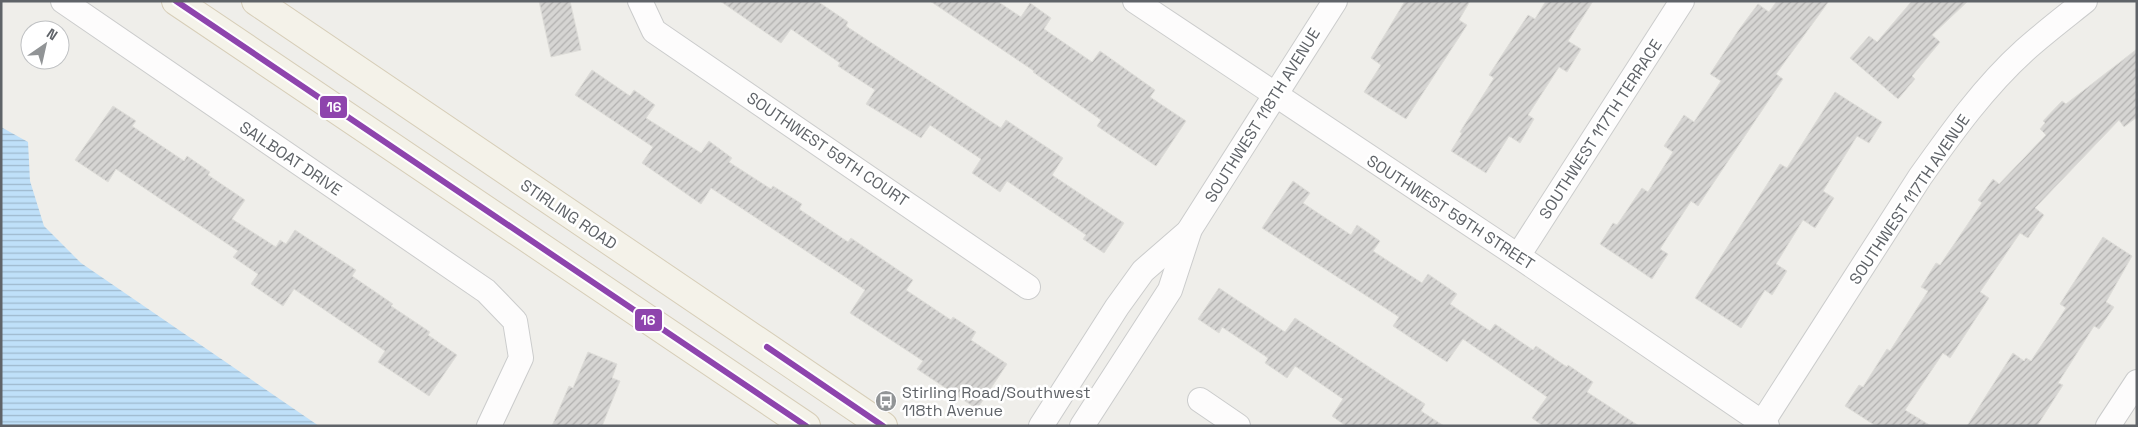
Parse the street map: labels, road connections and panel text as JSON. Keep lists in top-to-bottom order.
{
  "streets": {
    "main road": ["STIRLING ROAD"],
    "street": [
      "SOUTHWEST 118TH AVENUE",
      "SOUTHWEST 117TH TERRACE",
      "SOUTHWEST 59TH COURT",
      "SAILBOAT DRIVE",
      "SOUTHWEST 117TH AVENUE",
      "SOUTHWEST 59TH STREET"
    ]
  },
  "crossings": [
    ["SOUTHWEST 118TH AVENUE", "SOUTHWEST 59TH STREET"],
    ["SOUTHWEST 117TH TERRACE", "SOUTHWEST 59TH STREET"],
    ["SOUTHWEST 117TH AVENUE", "SOUTHWEST 59TH STREET"]
  ],
  "places": {
    "bus stop": ["Stirling Road/Southwest 118th Avenue"]
  },
  "lines": ["transit line 16"],
  "north": "top right"
}
